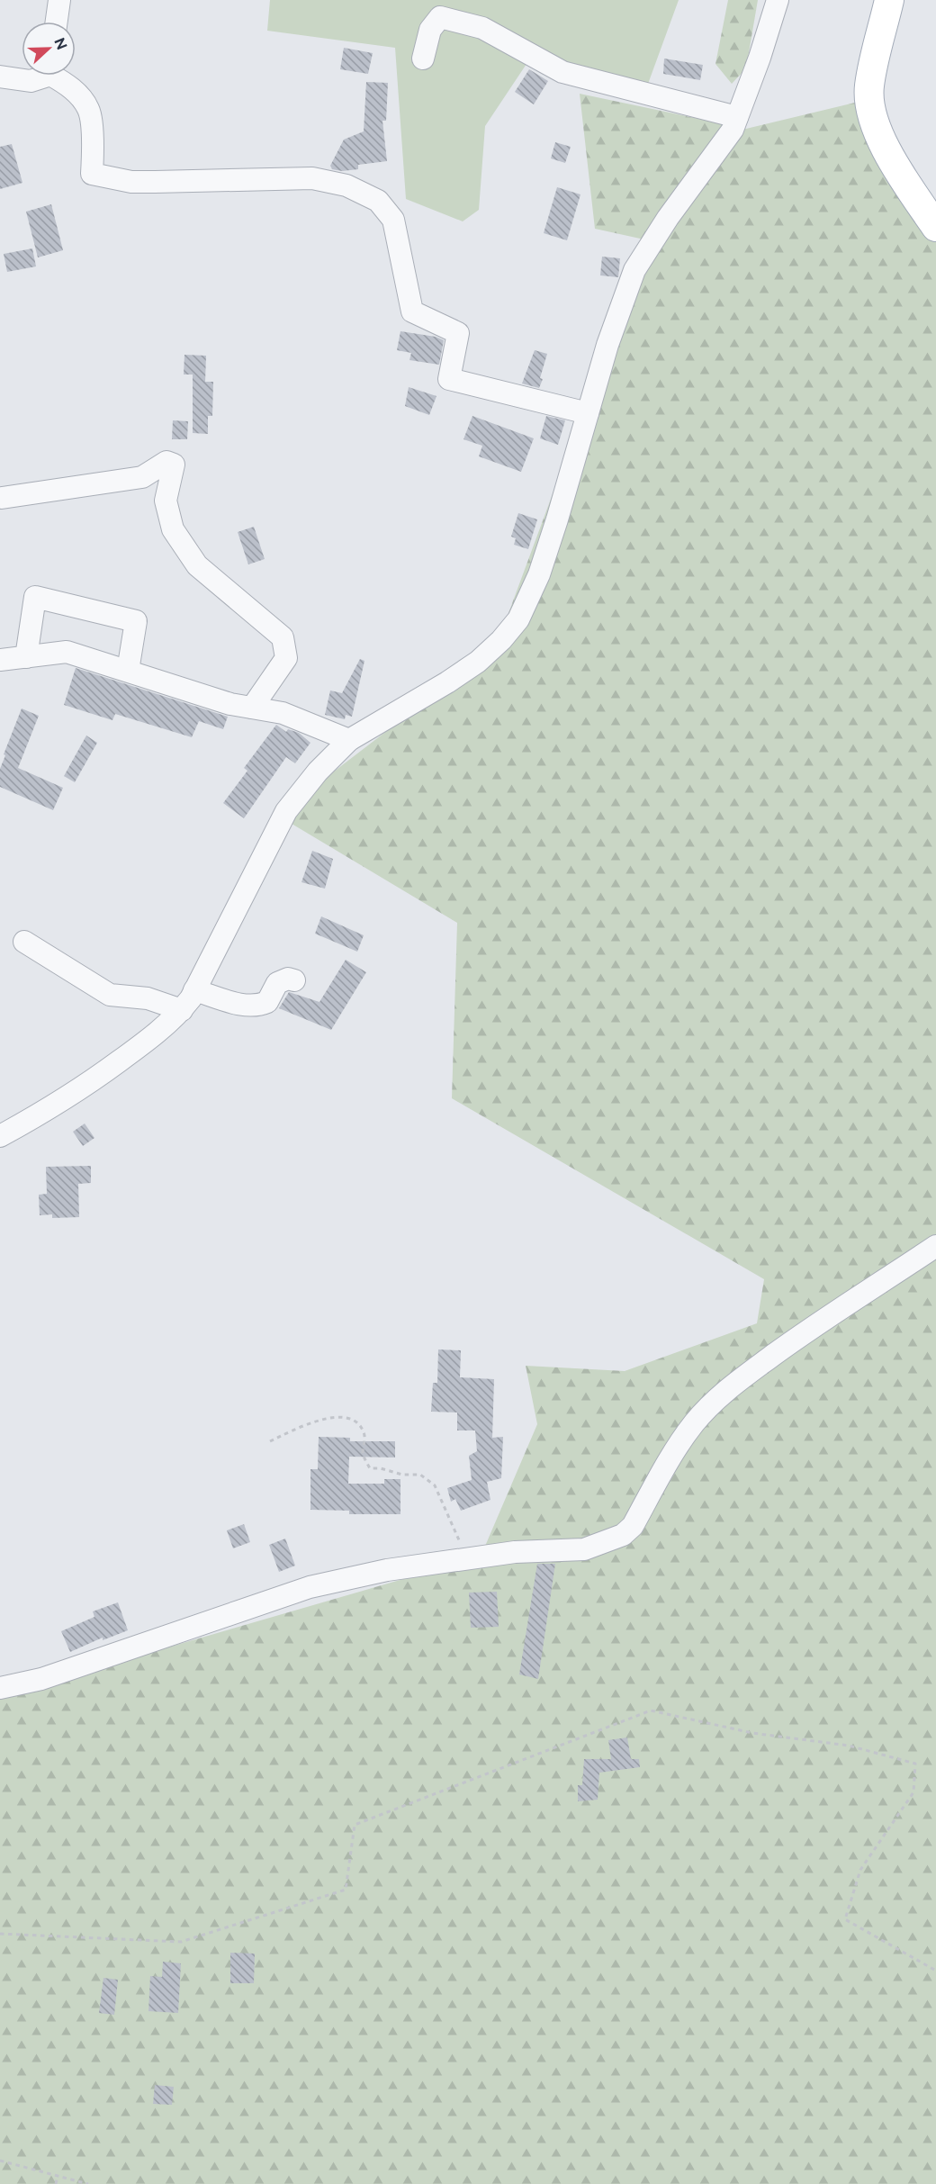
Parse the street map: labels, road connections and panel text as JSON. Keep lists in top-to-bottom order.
{
  "north": "right"
}
